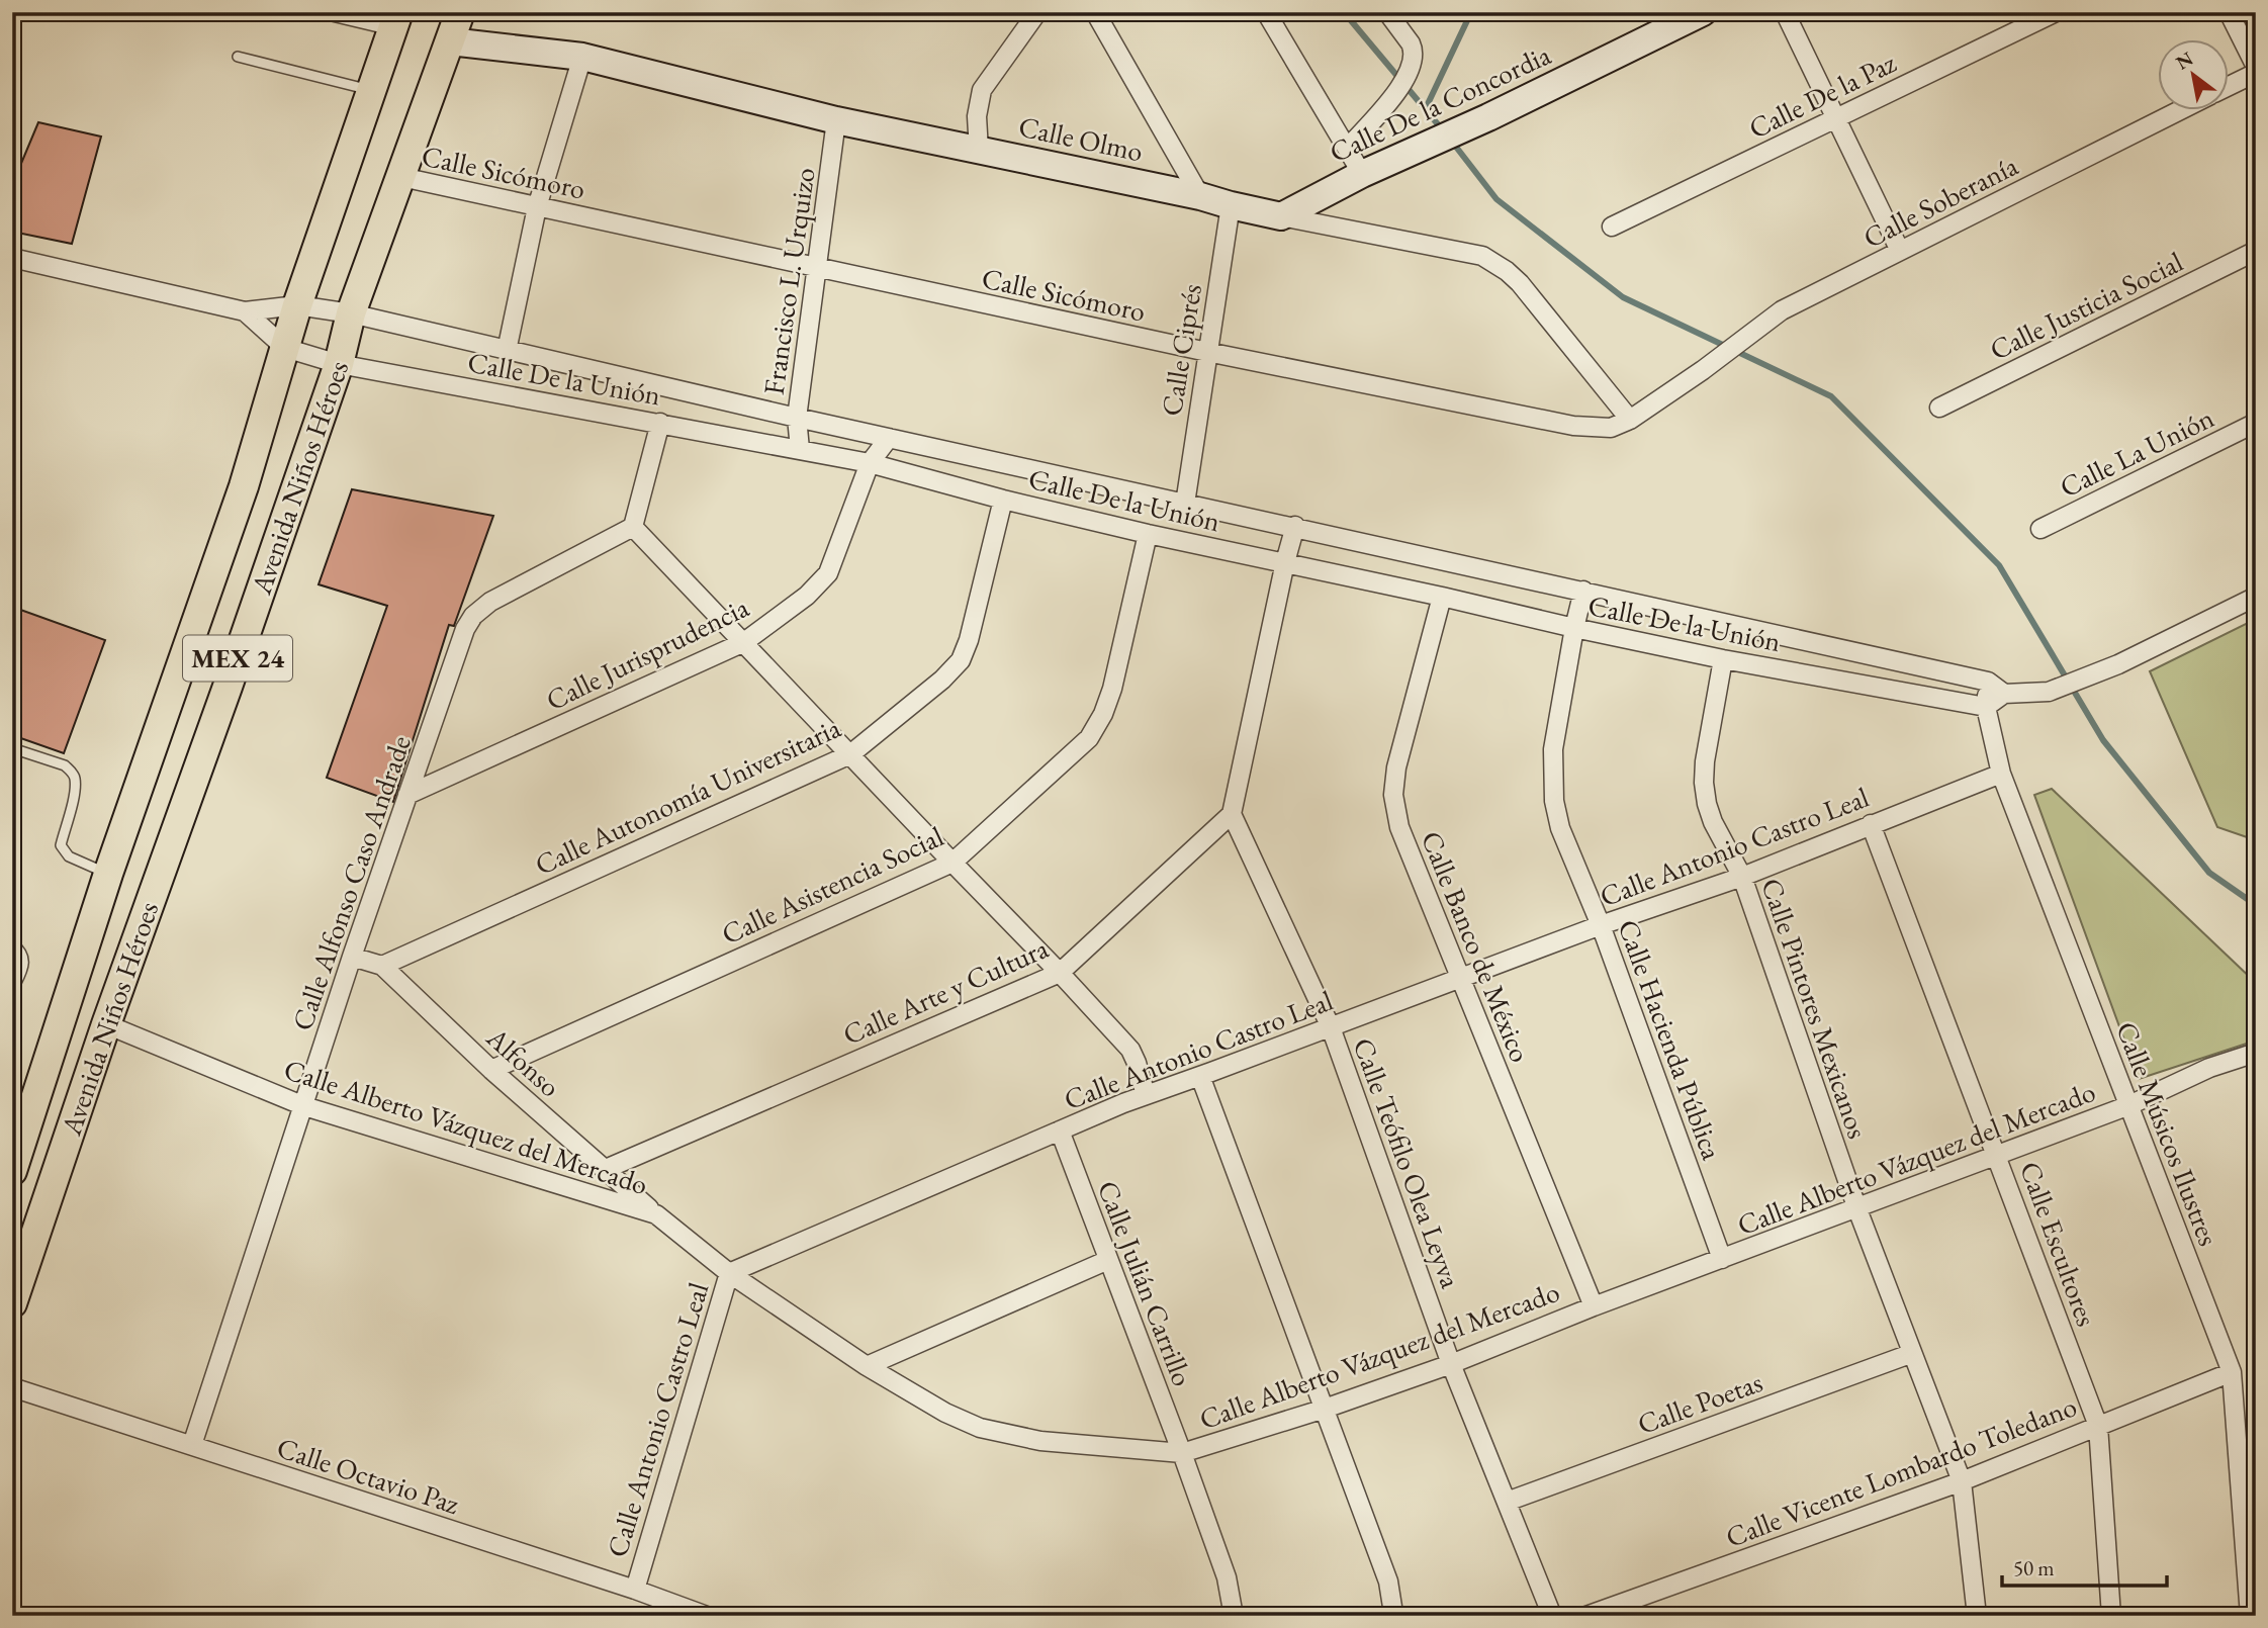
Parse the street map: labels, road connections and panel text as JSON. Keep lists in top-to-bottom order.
{
  "streets": {
    "main road": ["Avenida Niños Héroes", "MEX 24"],
    "street": [
      "Calle De la Paz",
      "Calle De la Concordia",
      "Calle Olmo",
      "Calle Sicómoro",
      "Calle Soberanía",
      "Francisco L. Urquizo",
      "Calle Justicia Social",
      "Calle Ciprés",
      "Calle De la Unión",
      "Calle La Unión",
      "Calle Jurisprudencia",
      "Calle Autonomía Universitaria",
      "Calle Antonio Castro Leal",
      "Calle Alfonso Caso Andrade",
      "Calle Asistencia Social",
      "Calle Banco de México",
      "Calle Arte y Cultura",
      "Calle Pintores Mexicanos",
      "Calle Hacienda Pública",
      "Alfonso",
      "Calle Alberto Vázquez del Mercado",
      "Calle Músicos Ilustres",
      "Calle Teófilo Olea Leyva",
      "Calle Escultores",
      "Calle Julián Carrillo",
      "Calle Poetas",
      "Calle Vicente Lombardo Toledano",
      "Calle Octavio Paz"
    ]
  },
  "crossings": [
    ["Calle De la Concordia", "Calle Olmo"],
    ["Calle Olmo", "Calle Sicómoro"],
    ["Calle Olmo", "Francisco L. Urquizo"],
    ["Calle Olmo", "Calle Ciprés"],
    ["Calle Olmo", "Avenida Niños Héroes"],
    ["Calle Sicómoro", "Calle Soberanía"],
    ["Calle Sicómoro", "Francisco L. Urquizo"],
    ["Calle Sicómoro", "Calle Ciprés"],
    ["Calle Sicómoro", "Avenida Niños Héroes"],
    ["Francisco L. Urquizo", "Calle De la Unión"],
    ["Calle Ciprés", "Calle De la Unión"],
    ["Calle De la Unión", "Avenida Niños Héroes"],
    ["Calle De la Unión", "Calle Jurisprudencia"],
    ["Calle De la Unión", "Calle Autonomía Universitaria"],
    ["Calle De la Unión", "Calle Asistencia Social"],
    ["Calle De la Unión", "Calle Banco de México"],
    ["Calle De la Unión", "Calle Pintores Mexicanos"],
    ["Calle De la Unión", "Calle Hacienda Pública"],
    ["Calle De la Unión", "Calle Músicos Ilustres"],
    ["Avenida Niños Héroes", "Calle Alberto Vázquez del Mercado"],
    ["Calle Jurisprudencia", "Calle Alfonso Caso Andrade"],
    ["Calle Autonomía Universitaria", "Alfonso"],
    ["Calle Antonio Castro Leal", "Calle Banco de México"],
    ["Calle Antonio Castro Leal", "Calle Pintores Mexicanos"],
    ["Calle Antonio Castro Leal", "Calle Hacienda Pública"],
    ["Calle Antonio Castro Leal", "Calle Alberto Vázquez del Mercado"],
    ["Calle Antonio Castro Leal", "Calle Músicos Ilustres"],
    ["Calle Antonio Castro Leal", "Calle Teófilo Olea Leyva"],
    ["Calle Antonio Castro Leal", "Calle Escultores"],
    ["Calle Antonio Castro Leal", "Calle Julián Carrillo"],
    ["Calle Antonio Castro Leal", "Calle Octavio Paz"],
    ["Calle Alfonso Caso Andrade", "Alfonso"],
    ["Calle Alfonso Caso Andrade", "Calle Alberto Vázquez del Mercado"],
    ["Calle Alfonso Caso Andrade", "Calle Octavio Paz"],
    ["Calle Asistencia Social", "Alfonso"],
    ["Calle Banco de México", "Calle Alberto Vázquez del Mercado"],
    ["Calle Arte y Cultura", "Alfonso"],
    ["Calle Arte y Cultura", "Calle Teófilo Olea Leyva"],
    ["Calle Pintores Mexicanos", "Calle Alberto Vázquez del Mercado"],
    ["Calle Pintores Mexicanos", "Calle Poetas"],
    ["Calle Pintores Mexicanos", "Calle Vicente Lombardo Toledano"],
    ["Calle Hacienda Pública", "Calle Alberto Vázquez del Mercado"],
    ["Alfonso", "Calle Alberto Vázquez del Mercado"],
    ["Calle Alberto Vázquez del Mercado", "Calle Músicos Ilustres"],
    ["Calle Alberto Vázquez del Mercado", "Calle Teófilo Olea Leyva"],
    ["Calle Alberto Vázquez del Mercado", "Calle Escultores"],
    ["Calle Alberto Vázquez del Mercado", "Calle Julián Carrillo"],
    ["Calle Músicos Ilustres", "Calle Vicente Lombardo Toledano"],
    ["Calle Teófilo Olea Leyva", "Calle Poetas"],
    ["Calle Escultores", "Calle Vicente Lombardo Toledano"]
  ],
  "scale_bar": "50 m",
  "north": "top left"
}
